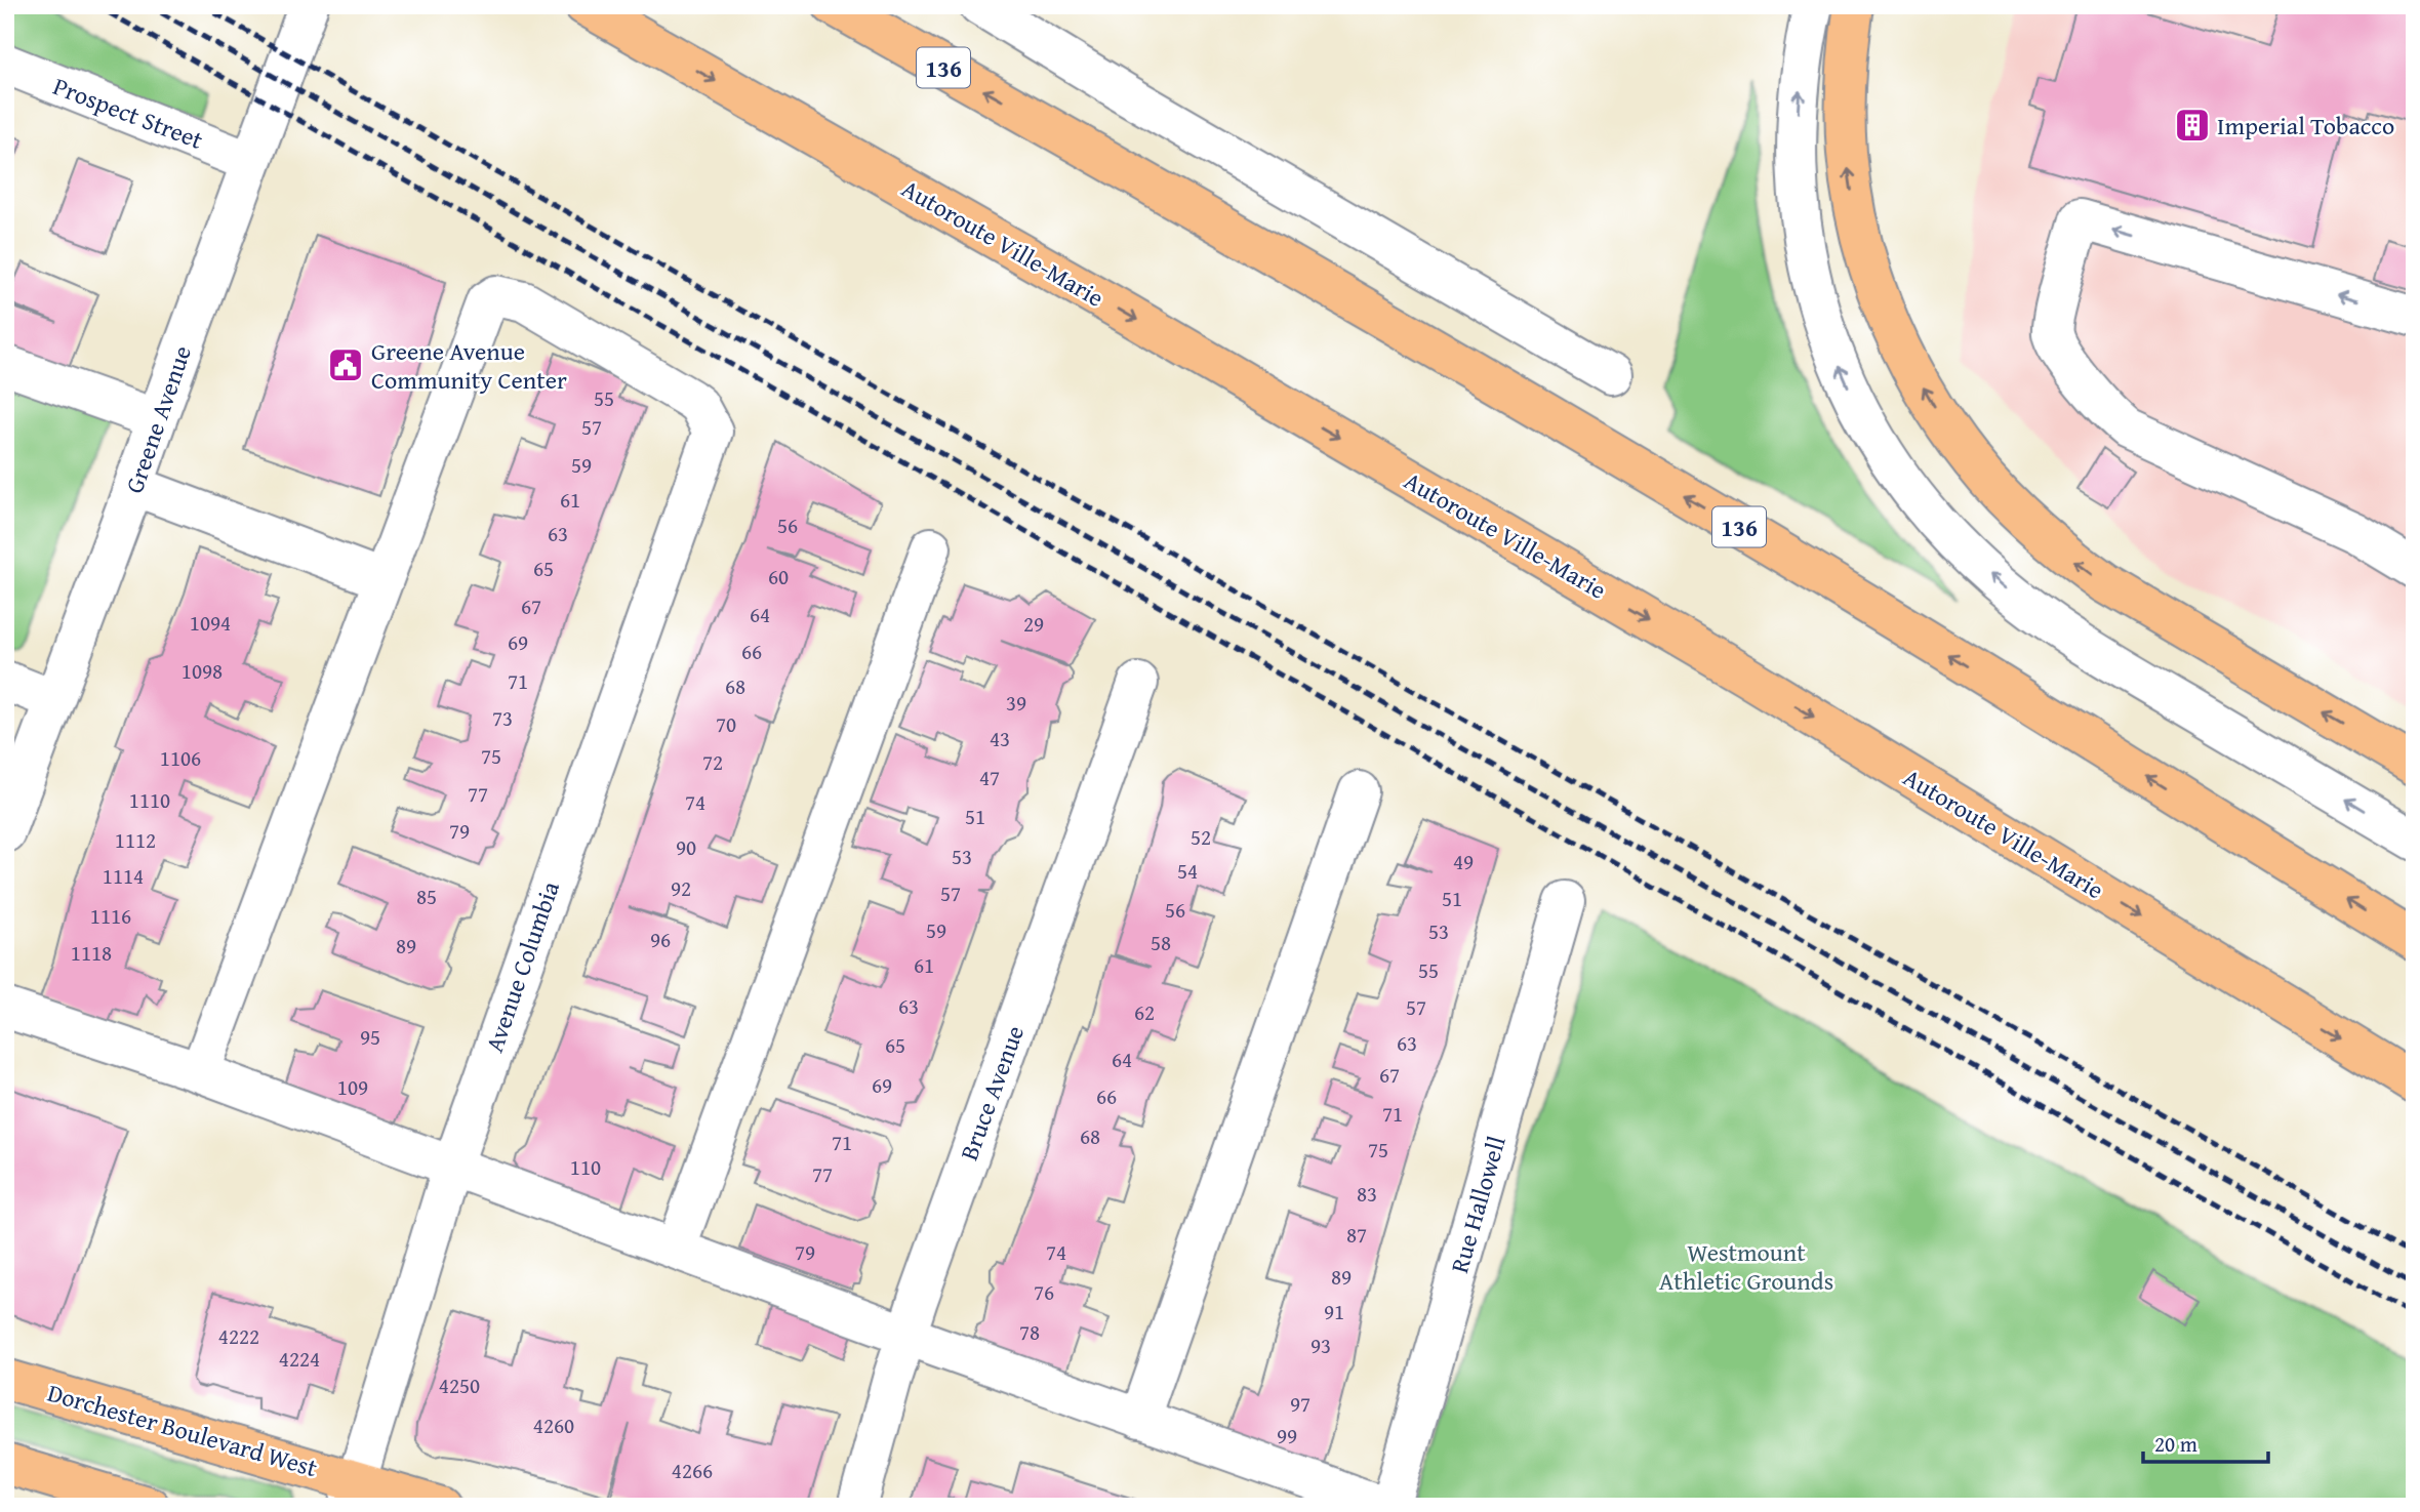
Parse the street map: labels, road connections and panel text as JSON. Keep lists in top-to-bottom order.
{
  "streets": {
    "main road": ["136", "Autoroute Ville-Marie", "Dorchester Boulevard West"],
    "street": [
      "Prospect Street",
      "Greene Avenue",
      "Avenue Columbia",
      "Bruce Avenue",
      "Rue Hallowell"
    ]
  },
  "crossings": [
    ["Prospect Street", "Greene Avenue"],
    ["Avenue Columbia", "Dorchester Boulevard West"]
  ],
  "parks": ["Westmount Athletic Grounds"],
  "places": {
    "building": ["Imperial Tobacco"],
    "public building": ["Greene Avenue Community Center"]
  },
  "house_numbers": [
    "55",
    "57",
    "59",
    "61",
    "56",
    "63",
    "65",
    "60",
    "67",
    "64",
    "1094",
    "29",
    "69",
    "66",
    "1098",
    "71",
    "68",
    "39",
    "73",
    "70",
    "43",
    "75",
    "1106",
    "72",
    "47",
    "77",
    "1110",
    "74",
    "51",
    "79",
    "52",
    "1112",
    "90",
    "53",
    "49",
    "54",
    "1114",
    "92",
    "57",
    "85",
    "51",
    "56",
    "1116",
    "59",
    "53",
    "96",
    "58",
    "89",
    "1118",
    "61",
    "55",
    "63",
    "57",
    "62",
    "95",
    "63",
    "65",
    "64",
    "67",
    "69",
    "109",
    "66",
    "71",
    "68",
    "71",
    "75",
    "110",
    "77",
    "83",
    "87",
    "79",
    "74",
    "89",
    "76",
    "91",
    "78",
    "4222",
    "93",
    "4224",
    "4250",
    "97",
    "4260",
    "99",
    "4266"
  ],
  "scale_bar": "20 m"
}
